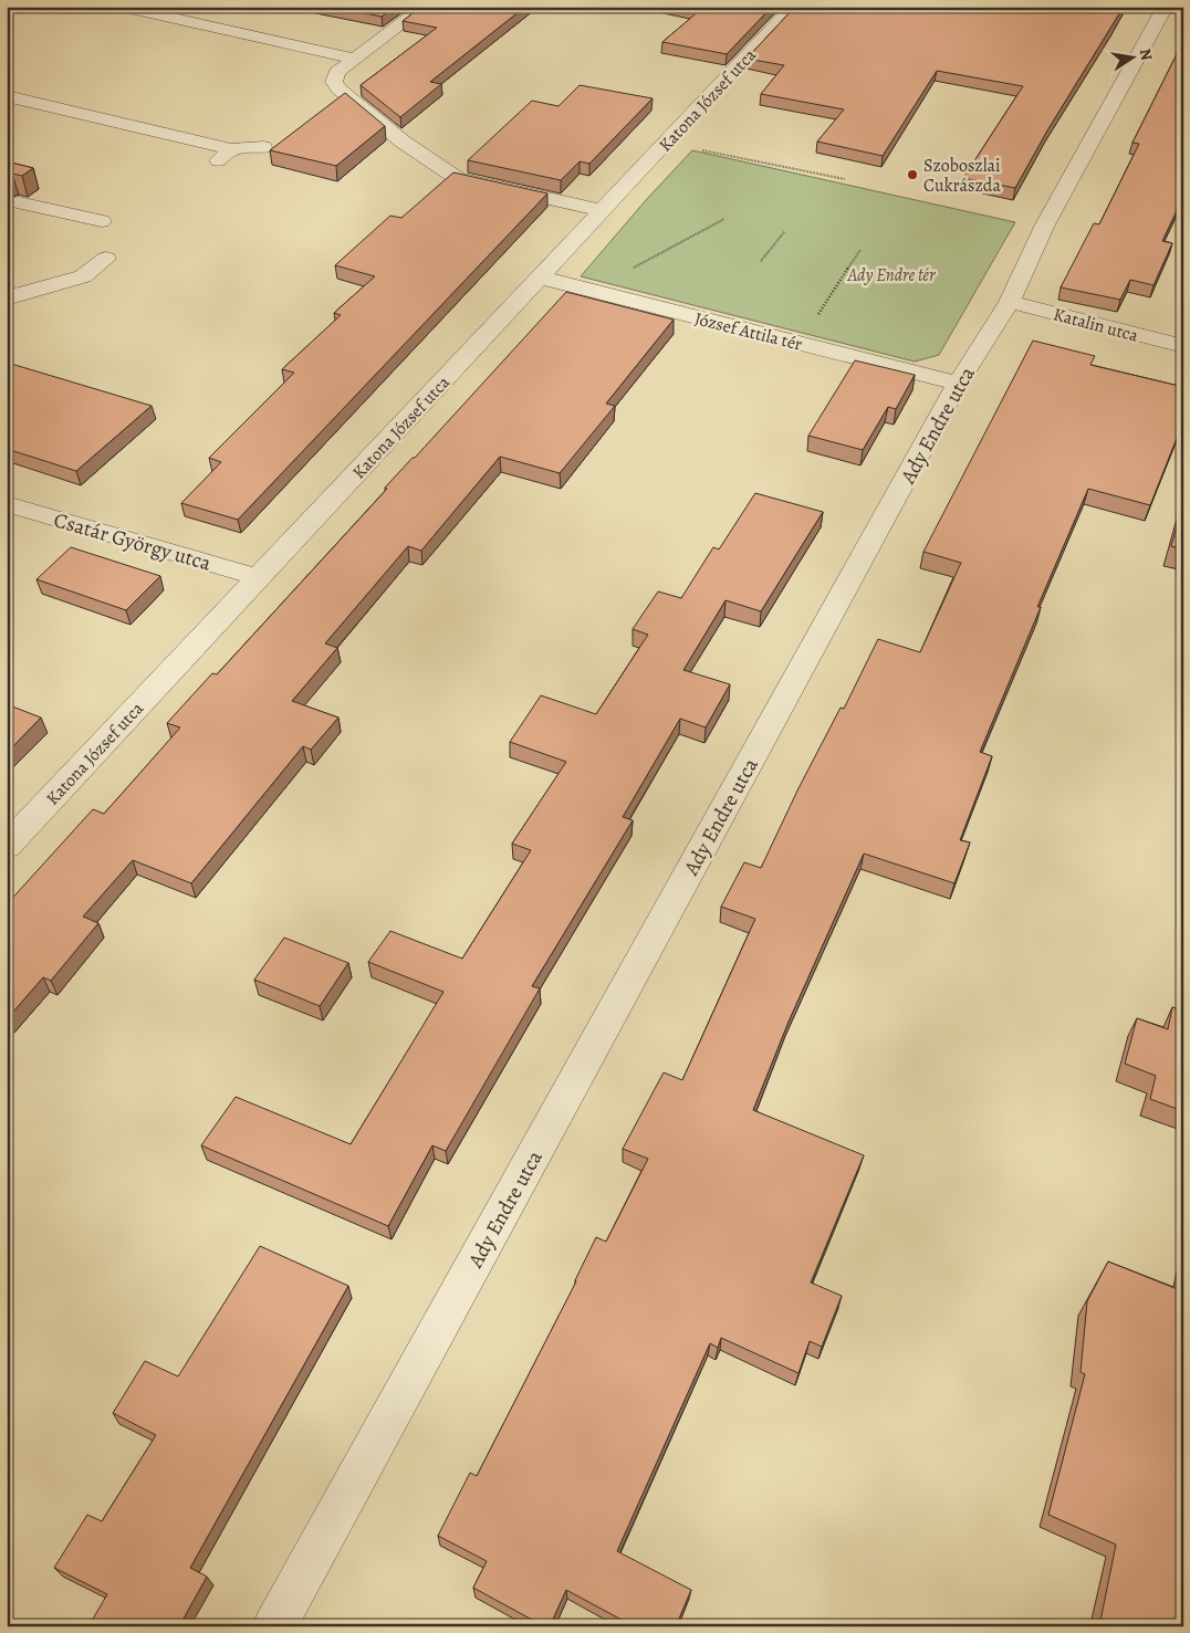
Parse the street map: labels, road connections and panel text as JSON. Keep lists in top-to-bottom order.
{
  "streets": {
    "street": [
      "Katona József utca",
      "Katalin utca",
      "József Attila tér",
      "Ady Endre utca",
      "Csatár György utca"
    ]
  },
  "crossings": [
    ["Katona József utca", "József Attila tér"],
    ["Katona József utca", "Csatár György utca"],
    ["Katalin utca", "Ady Endre utca"],
    ["József Attila tér", "Ady Endre utca"]
  ],
  "parks": ["Ady Endre tér"],
  "places": ["Szoboszlai Cukrászda"],
  "north": "right"
}
